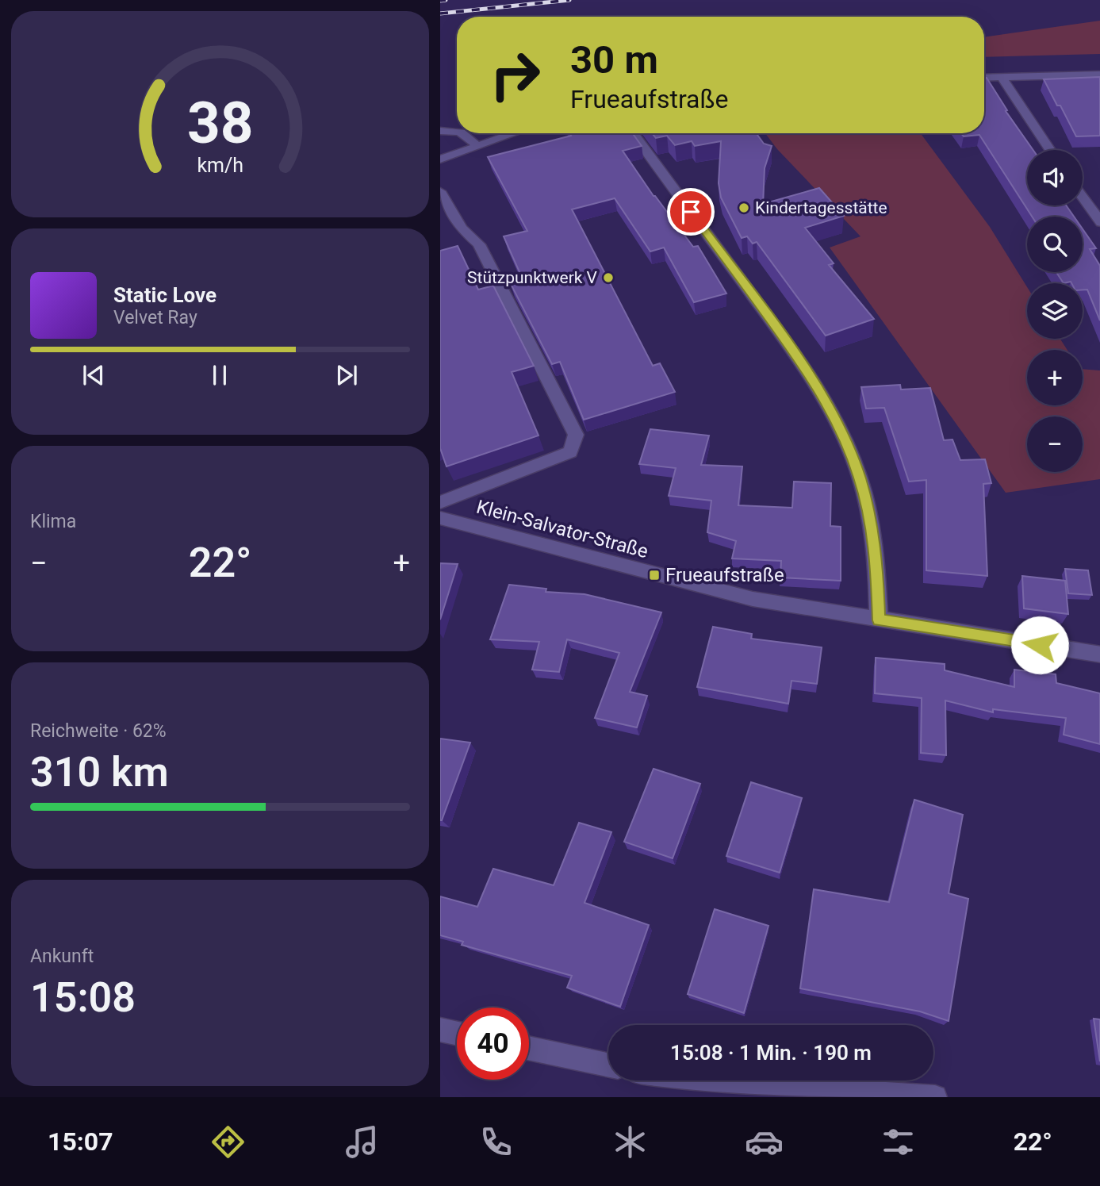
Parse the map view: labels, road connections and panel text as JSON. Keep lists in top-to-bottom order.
{
  "streets": {
    "street": ["Klein-Salvator-Straße"]
  },
  "places": {
    "other": ["Kindertagesstätte", "Stützpunktwerk V"],
    "transit": ["Frueaufstraße"]
  },
  "page": {
    "turn": ["30 m", "Frueaufstraße"],
    "map_buttons": ["+", "−"],
    "song": ["Static Love", "Velvet Ray"],
    "tile": [
      "Klima",
      ["Reichweite · 62%", "310 km"],
      ["Ankunft", "15:08"]
    ],
    "heat": ["−", "22°", "+"],
    "limit": "40",
    "trip": "15:08 · 1 Min. · 190 m",
    "tabs": ["15:07", "22°"],
    "gauge": ["38", "km/h"]
  }
}
